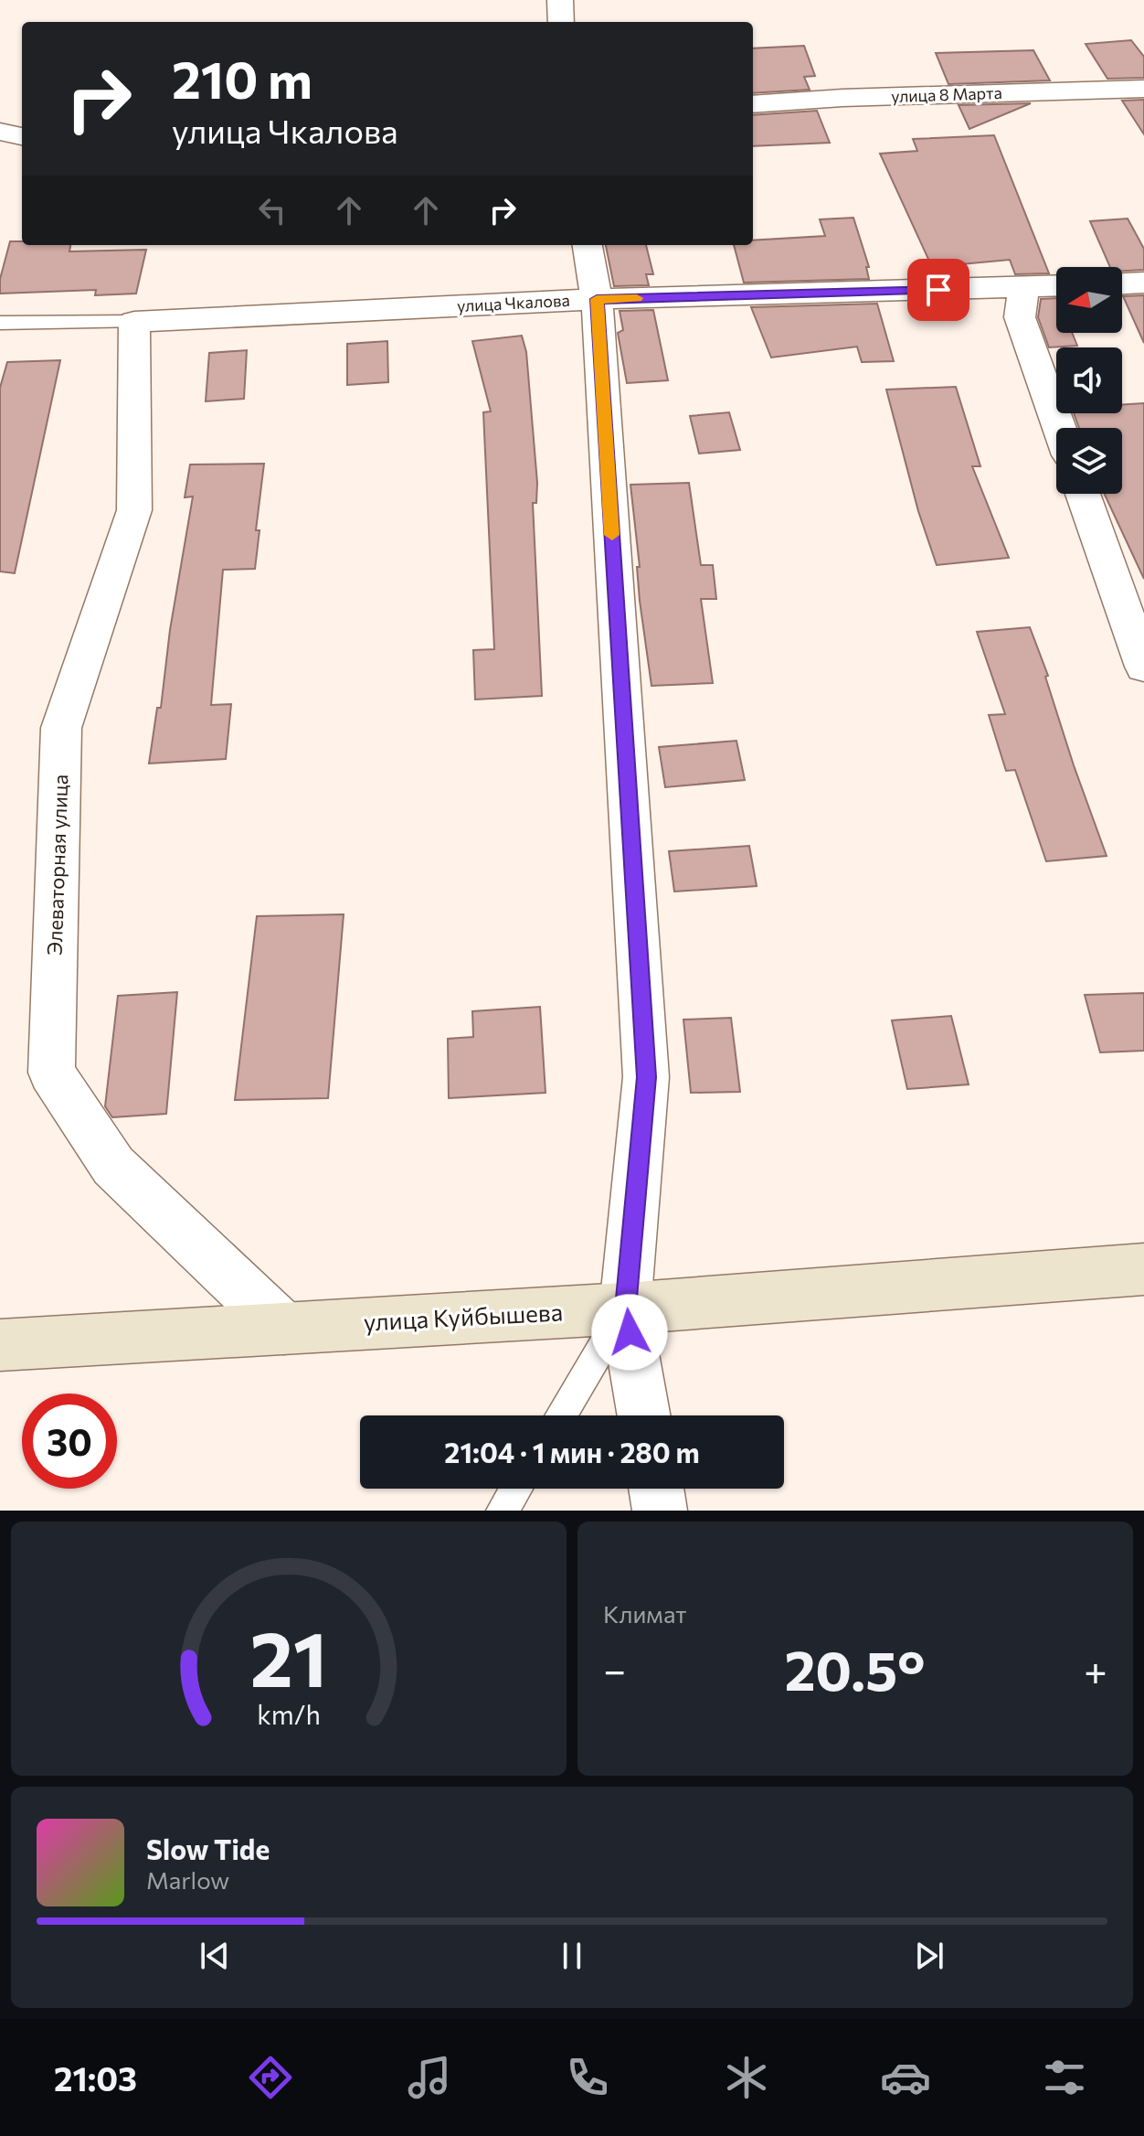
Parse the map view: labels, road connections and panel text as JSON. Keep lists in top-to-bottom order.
{
  "streets": {
    "street": [
      "улица 8 Марта",
      "улица Чкалова",
      "Элеваторная улица",
      "улица Куйбышева"
    ]
  },
  "crossings": [
    ["улица Чкалова", "Элеваторная улица"],
    ["Элеваторная улица", "улица Куйбышева"]
  ],
  "north": "left",
  "page": {
    "turn": ["210 m", "улица Чкалова"],
    "limit": "30",
    "trip": "21:04 · 1 мин · 280 m",
    "tile": "Климат",
    "heat": ["−", "20.5°", "+"],
    "song": ["Slow Tide", "Marlow"],
    "tabs": "21:03",
    "gauge": ["21", "km/h"]
  }
}
